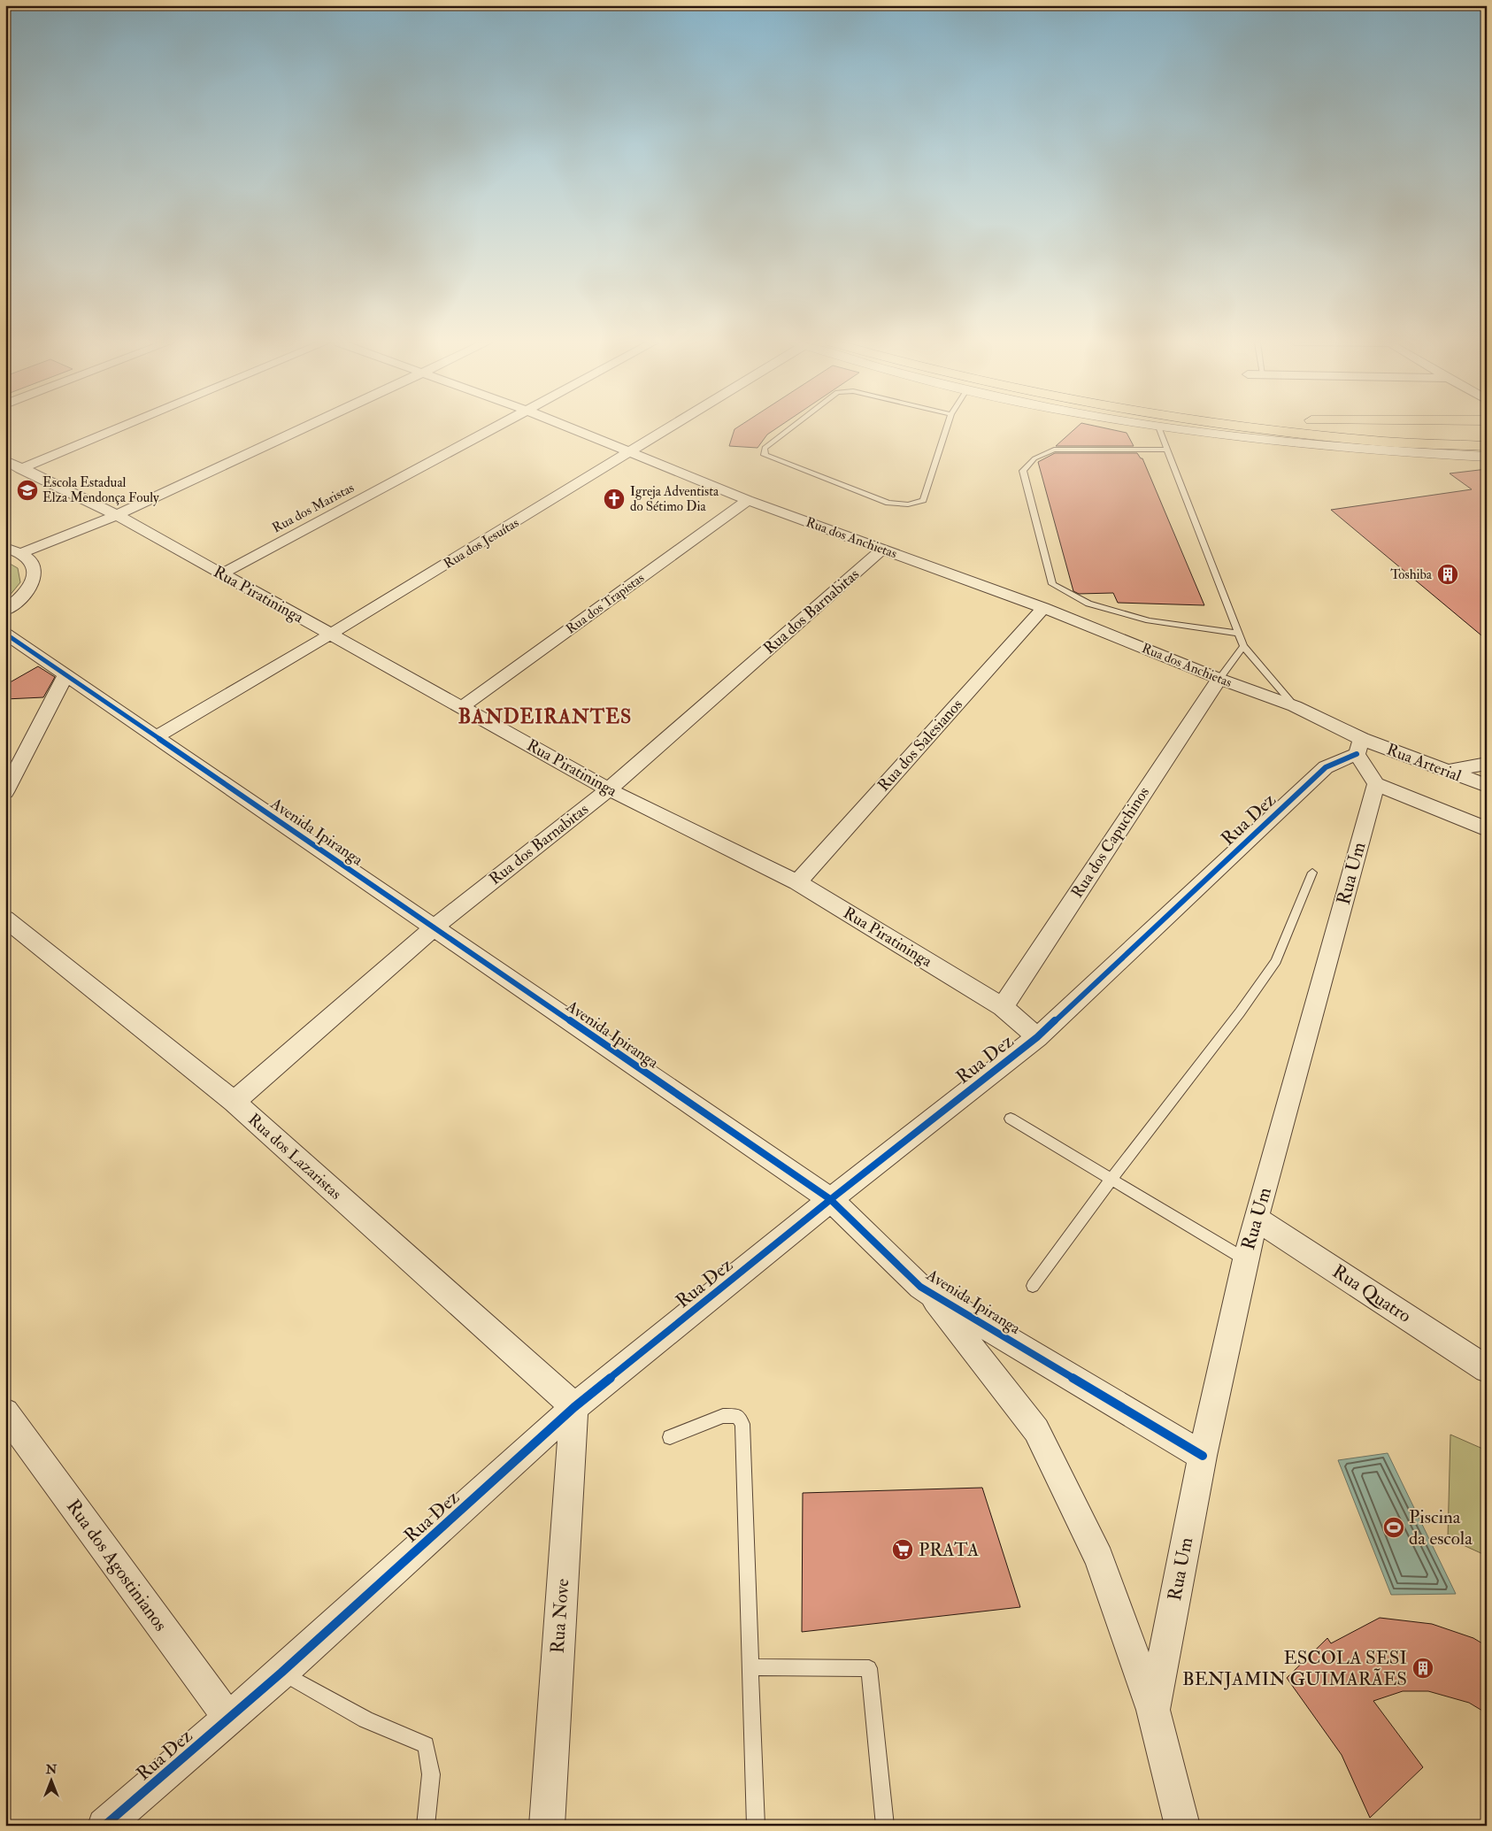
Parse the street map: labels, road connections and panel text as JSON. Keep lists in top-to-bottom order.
{
  "streets": {
    "street": [
      "Rua dos Maristas",
      "Rua dos Anchietas",
      "Rua dos Jesuítas",
      "Rua Piratininga",
      "Rua dos Trapistas",
      "Rua dos Barnabitas",
      "Rua dos Salesianos",
      "Rua Arterial",
      "Rua Dez",
      "Avenida Ipiranga",
      "Rua dos Capuchinos",
      "Rua Um",
      "Rua dos Lazaristas",
      "Rua Quatro",
      "Rua dos Agostinianos",
      "Rua Nove"
    ]
  },
  "crossings": [
    ["Rua dos Maristas", "Rua Piratininga"],
    ["Rua dos Anchietas", "Rua dos Jesuítas"],
    ["Rua dos Anchietas", "Rua dos Trapistas"],
    ["Rua dos Anchietas", "Rua dos Barnabitas"],
    ["Rua dos Anchietas", "Rua dos Salesianos"],
    ["Rua dos Anchietas", "Rua Arterial"],
    ["Rua dos Anchietas", "Rua Dez"],
    ["Rua dos Anchietas", "Rua dos Capuchinos"],
    ["Rua dos Jesuítas", "Rua Piratininga"],
    ["Rua dos Jesuítas", "Avenida Ipiranga"],
    ["Rua Piratininga", "Rua dos Trapistas"],
    ["Rua Piratininga", "Rua dos Barnabitas"],
    ["Rua Piratininga", "Rua dos Salesianos"],
    ["Rua Piratininga", "Rua Dez"],
    ["Rua Piratininga", "Rua dos Capuchinos"],
    ["Rua dos Barnabitas", "Avenida Ipiranga"],
    ["Rua dos Barnabitas", "Rua dos Lazaristas"],
    ["Rua Arterial", "Rua Dez"],
    ["Rua Dez", "Avenida Ipiranga"],
    ["Rua Dez", "Rua dos Lazaristas"],
    ["Rua Dez", "Rua dos Agostinianos"],
    ["Rua Dez", "Rua Nove"],
    ["Avenida Ipiranga", "Rua Um"],
    ["Rua Um", "Rua Quatro"],
    ["Rua dos Lazaristas", "Rua Nove"]
  ],
  "districts": ["BANDEIRANTES"],
  "places": {
    "school or university": ["Escola Estadual Elza Mendonça Fouly"],
    "church": ["Igreja Adventista do Sétimo Dia"],
    "building": ["Toshiba", "ESCOLA SESI BENJAMIN GUIMARÃES"],
    "sports": ["Piscina da escola"],
    "supermarket": ["PRATA"]
  },
  "north": "top"
}
